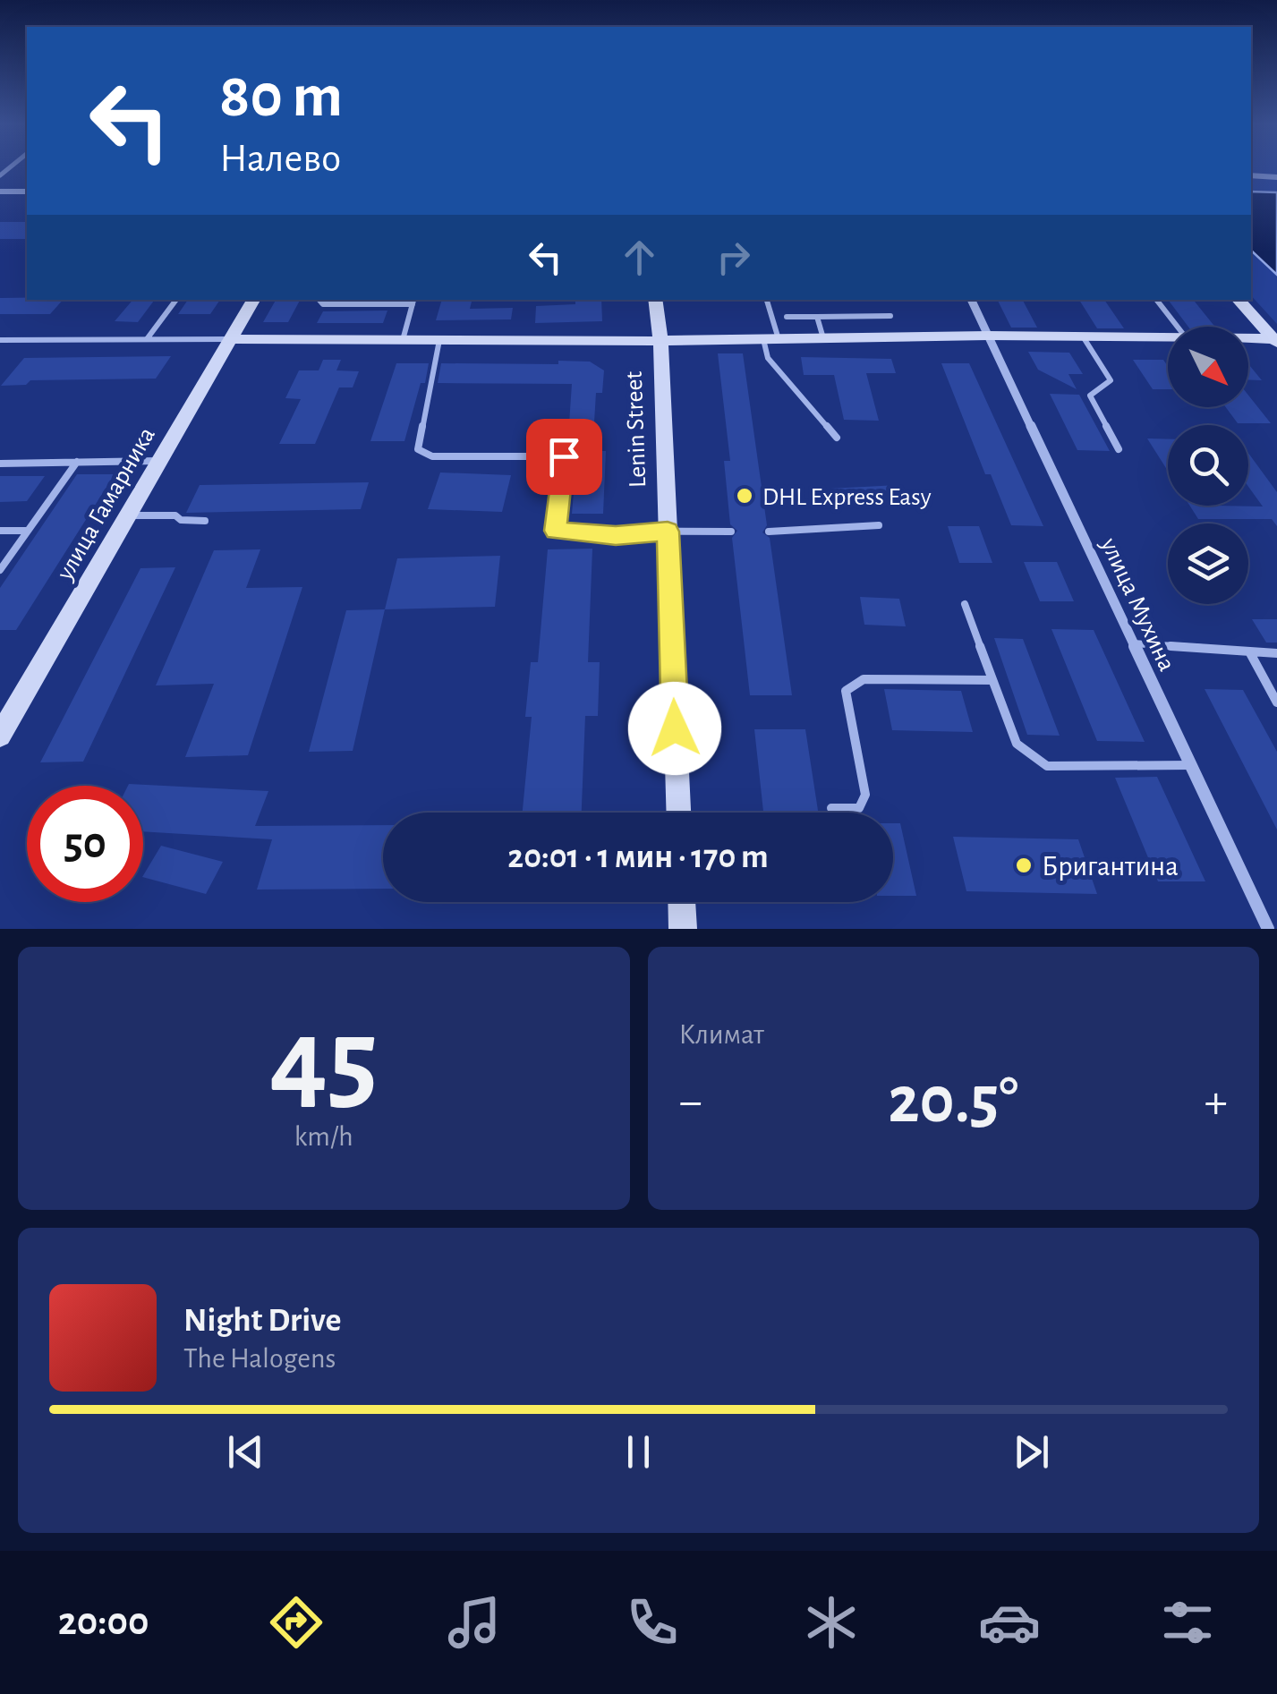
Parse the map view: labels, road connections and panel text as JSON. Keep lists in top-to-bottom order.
{
  "streets": {
    "street": ["Lenin Street", "улица Гамарника", "улица Мухина"]
  },
  "places": ["DHL Express Easy", "Бригантина"],
  "north": "bottom right",
  "page": {
    "turn": ["80 m", "Налево"],
    "limit": "50",
    "trip": "20:01 · 1 мин · 170 m",
    "tile": [
      ["45", "km/h"],
      "Климат"
    ],
    "heat": ["−", "20.5°", "+"],
    "song": ["Night Drive", "The Halogens"],
    "tabs": "20:00"
  }
}
